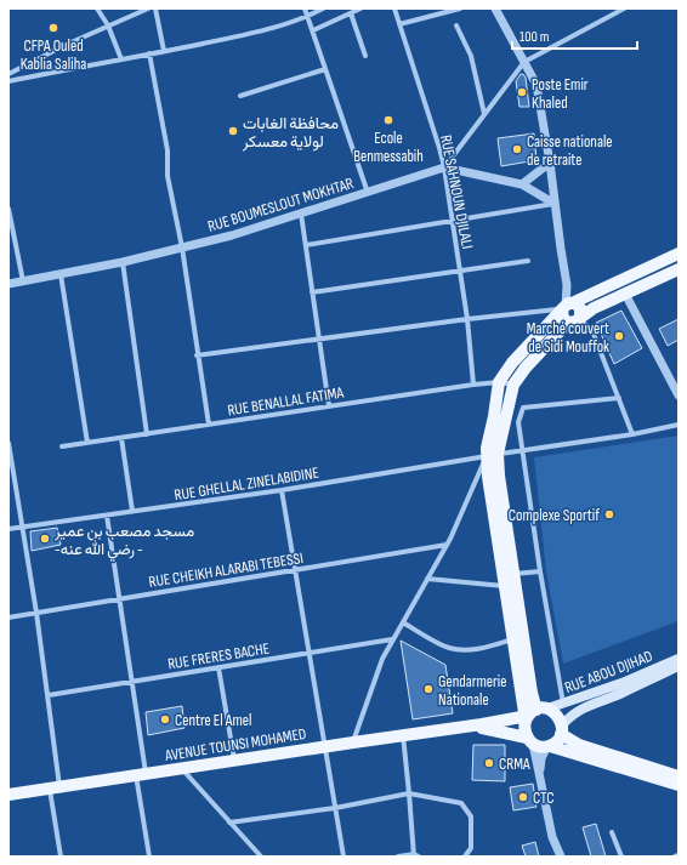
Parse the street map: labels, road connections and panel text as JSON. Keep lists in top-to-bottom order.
{
  "streets": {
    "main road": ["RUE ABOU DJIHAD", "AVENUE TOUNSI MOHAMED"],
    "street": [
      "RUE SAHNOUN DJILALI",
      "RUE BOUMESLOUT MOKHTAR",
      "RUE BENALLAL FATIMA",
      "RUE GHELLAL ZINELABIDINE",
      "RUE CHEIKH ALARABI TEBESSI",
      "RUE FRERES BACHE"
    ]
  },
  "crossings": [
    ["RUE SAHNOUN DJILALI", "RUE BOUMESLOUT MOKHTAR"],
    ["RUE SAHNOUN DJILALI", "RUE BENALLAL FATIMA"],
    ["RUE ABOU DJIHAD", "AVENUE TOUNSI MOHAMED"]
  ],
  "places": [
    "CFPA Ouled Kablia Saliha",
    "Poste Emir Khaled",
    "Ecole Benmessabih",
    "محافظة الغابات لولاية معسكر",
    "Caisse nationale de retraite",
    "Marché couvert de Sidi Mouffok",
    "Complexe Sportif",
    "مسجد مصعب بن عمير -رضي الله عنه -",
    "Gendarmerie Nationale",
    "Centre El Amel",
    "CRMA",
    "CTC"
  ],
  "scale_bar": "100 m"
}
